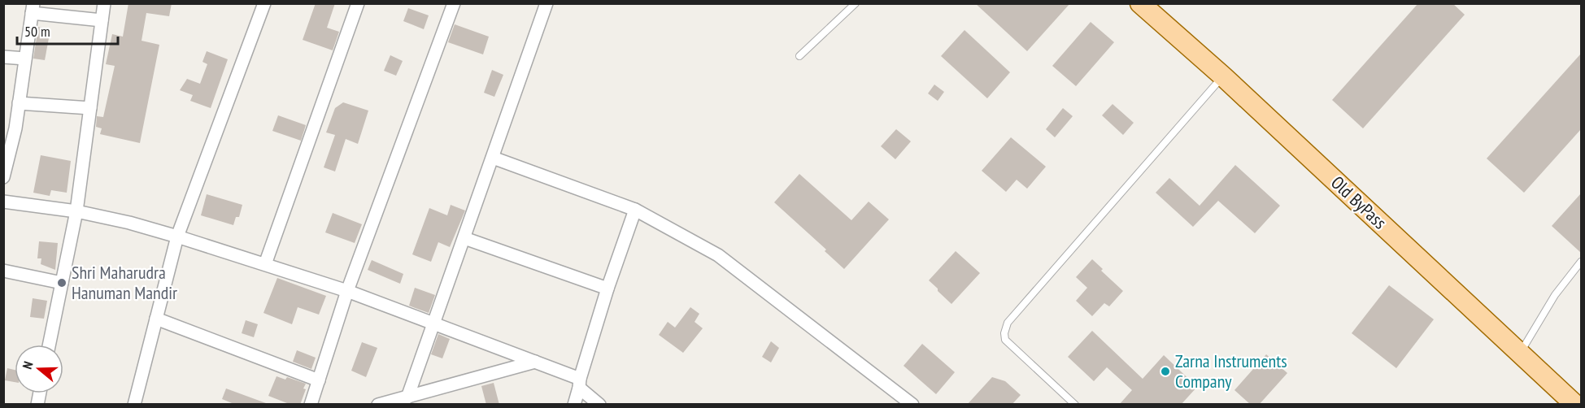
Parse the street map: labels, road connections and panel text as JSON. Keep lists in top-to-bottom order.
{
  "streets": {
    "main road": ["Old ByPass"]
  },
  "places": ["Shri Maharudra Hanuman Mandir", "Zarna Instruments Company"],
  "scale_bar": "50 m",
  "north": "left"
}
